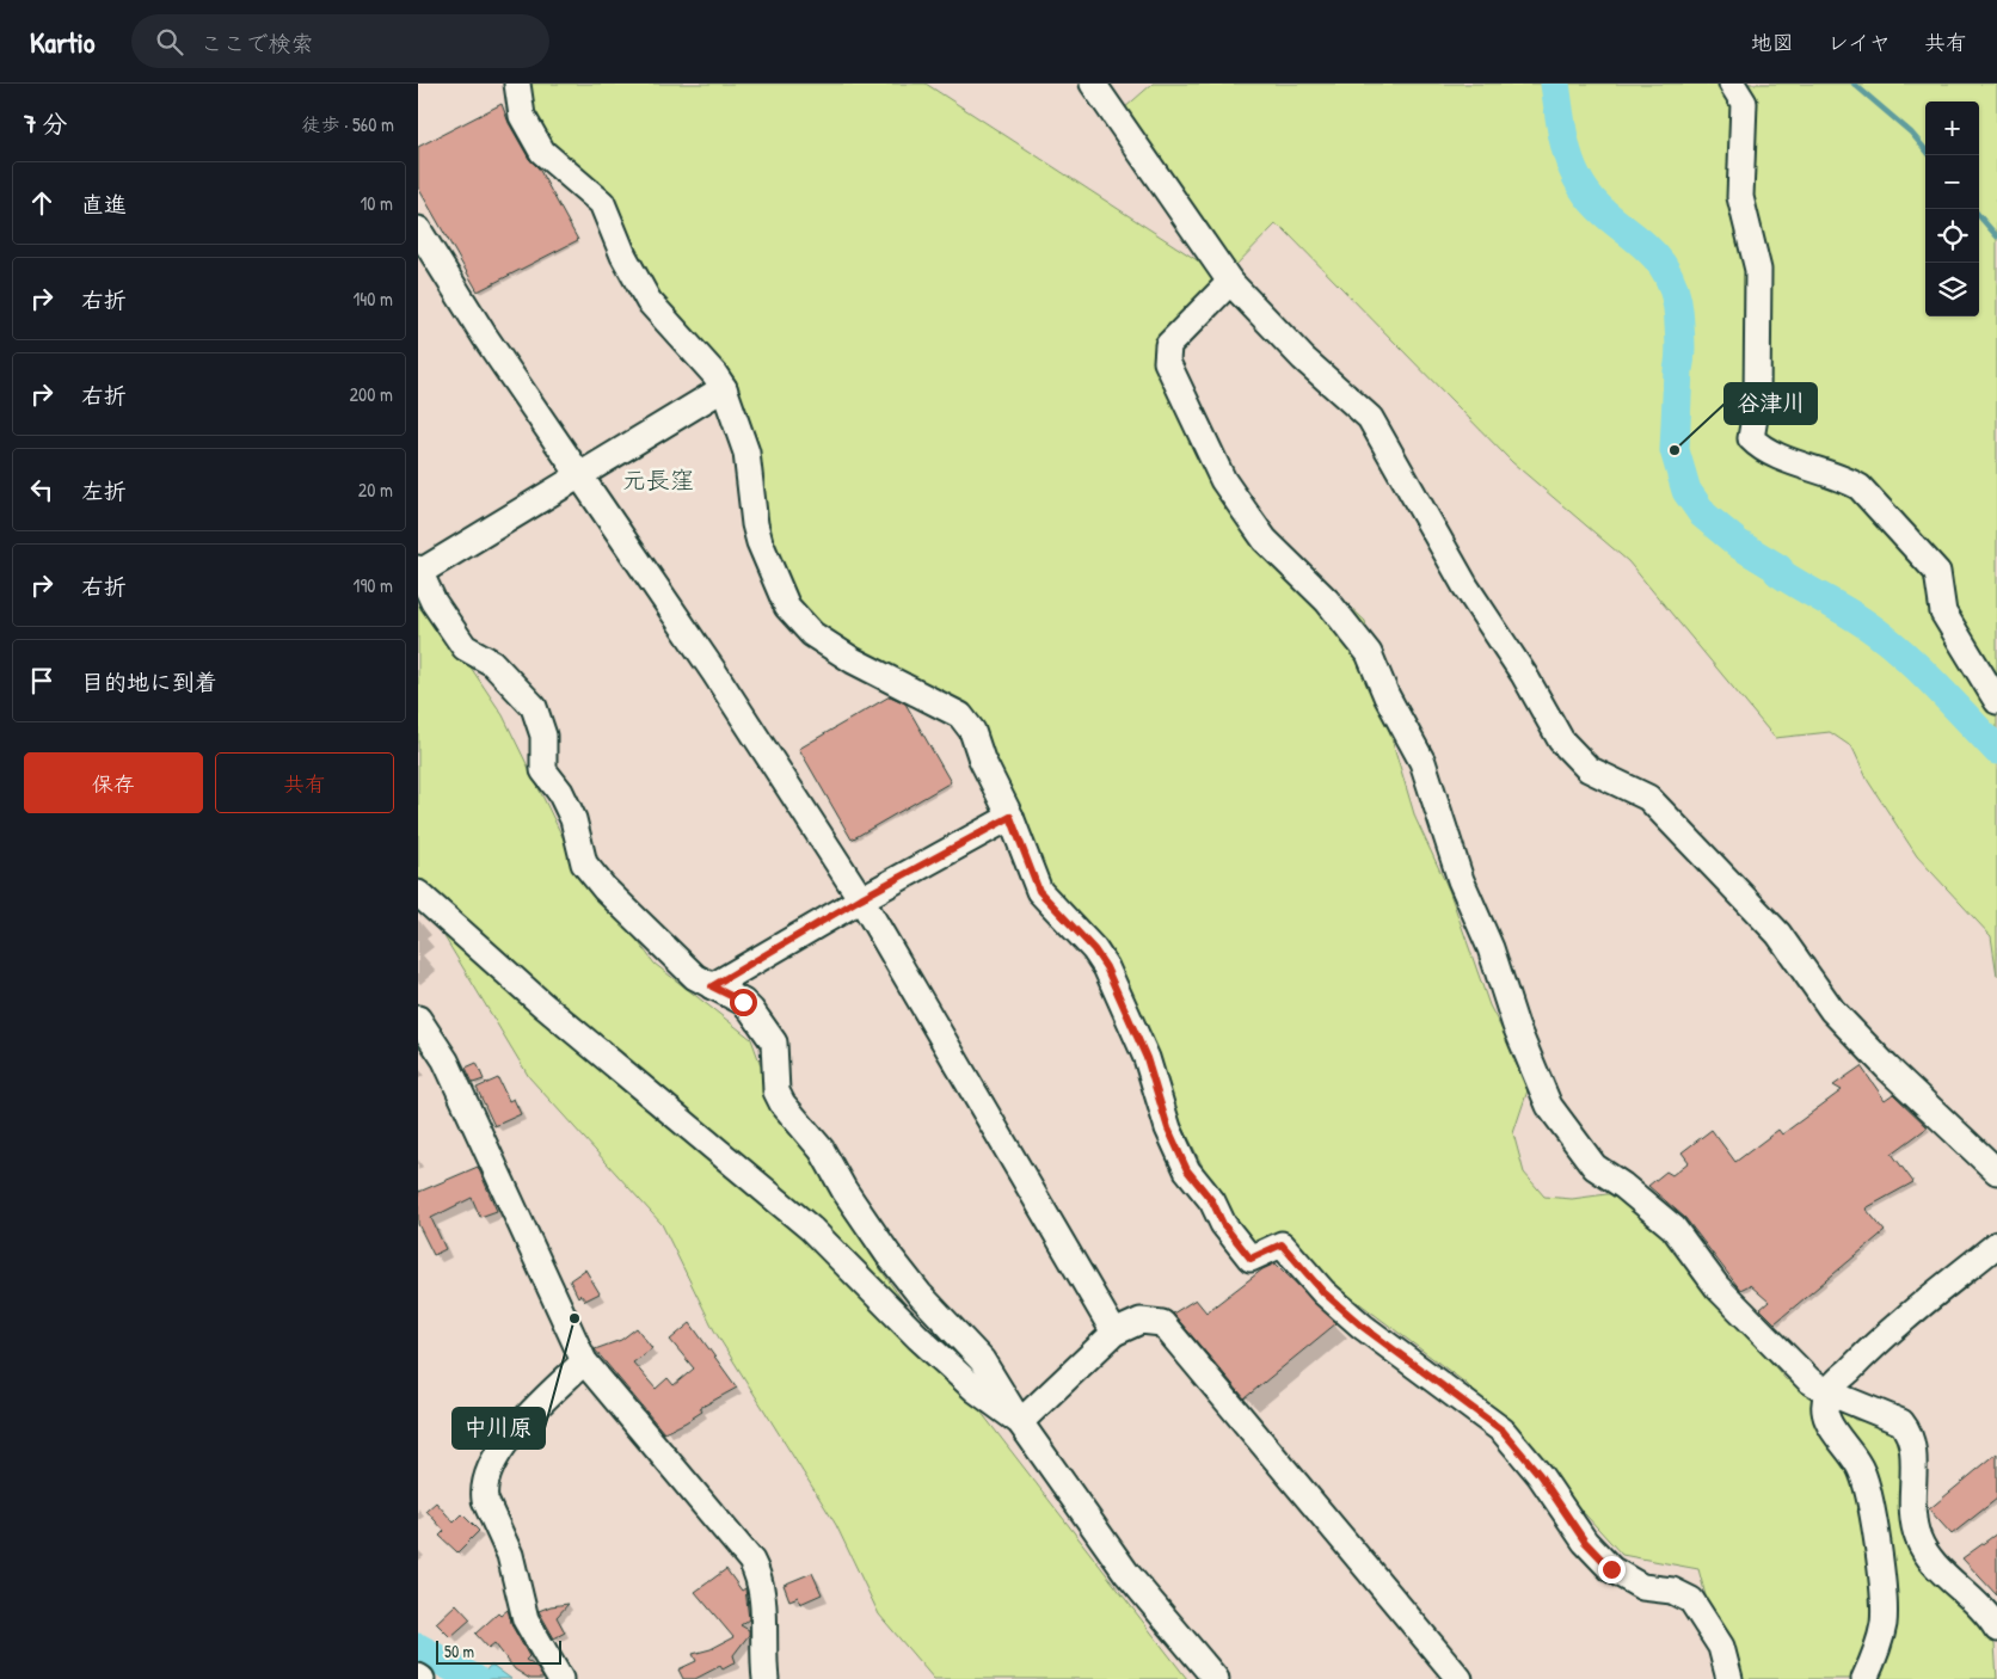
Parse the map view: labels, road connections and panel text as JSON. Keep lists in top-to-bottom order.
{
  "districts": ["元長窪"],
  "places": ["谷津川", "中川原"],
  "scale_bar": "50 m",
  "page": {
    "header": "Kartio",
    "search": "ここで検索",
    "nav": ["地図", "レイヤ", "共有"],
    "heading": ["7 分", "徒歩 · 560 m"],
    "map_buttons": ["+", "−"],
    "list": [
      ["直進", "10 m"],
      ["右折", "140 m"],
      ["右折", "200 m"],
      ["左折", "20 m"],
      ["右折", "190 m"],
      "目的地に到着"
    ],
    "buttons": ["保存", "共有"],
    "scale": "50 m"
  }
}
